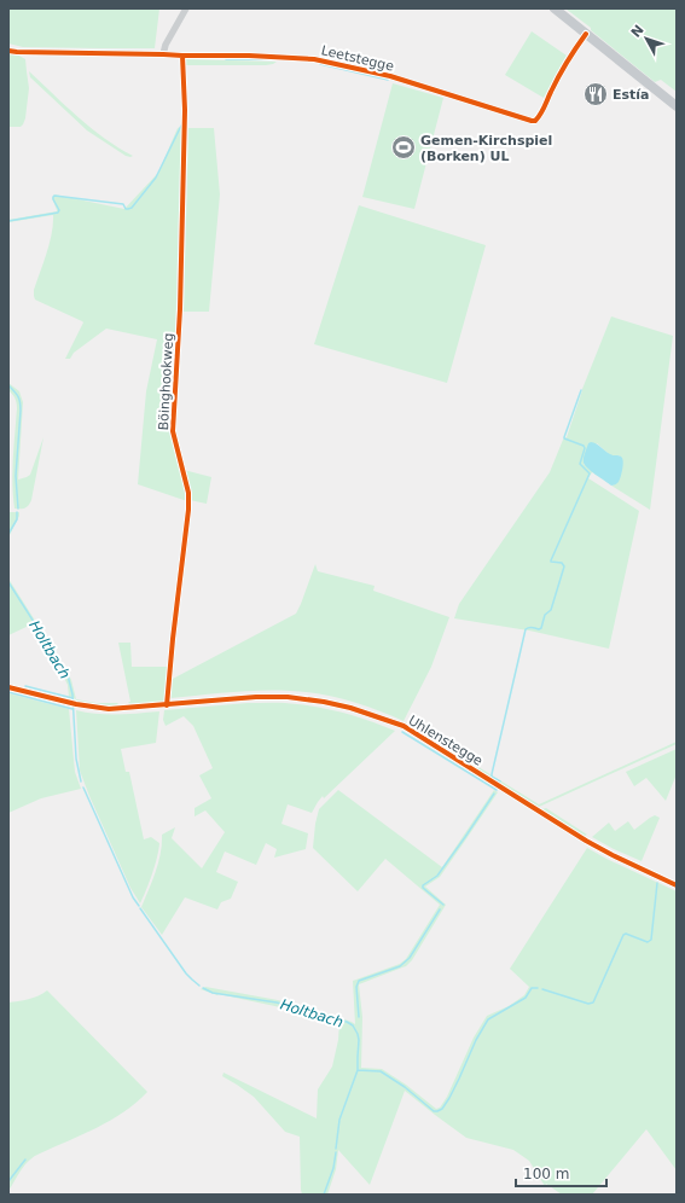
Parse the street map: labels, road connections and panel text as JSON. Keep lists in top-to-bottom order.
{
  "streets": {
    "street": ["Leetstegge", "Böinghookweg", "Uhlenstegge"]
  },
  "crossings": [
    ["Leetstegge", "Böinghookweg"],
    ["Böinghookweg", "Uhlenstegge"]
  ],
  "water": ["Holtbach"],
  "places": {
    "restaurant": ["Estía"],
    "sports": ["Gemen-Kirchspiel (Borken) UL"]
  },
  "scale_bar": "100 m",
  "north": "top left"
}
